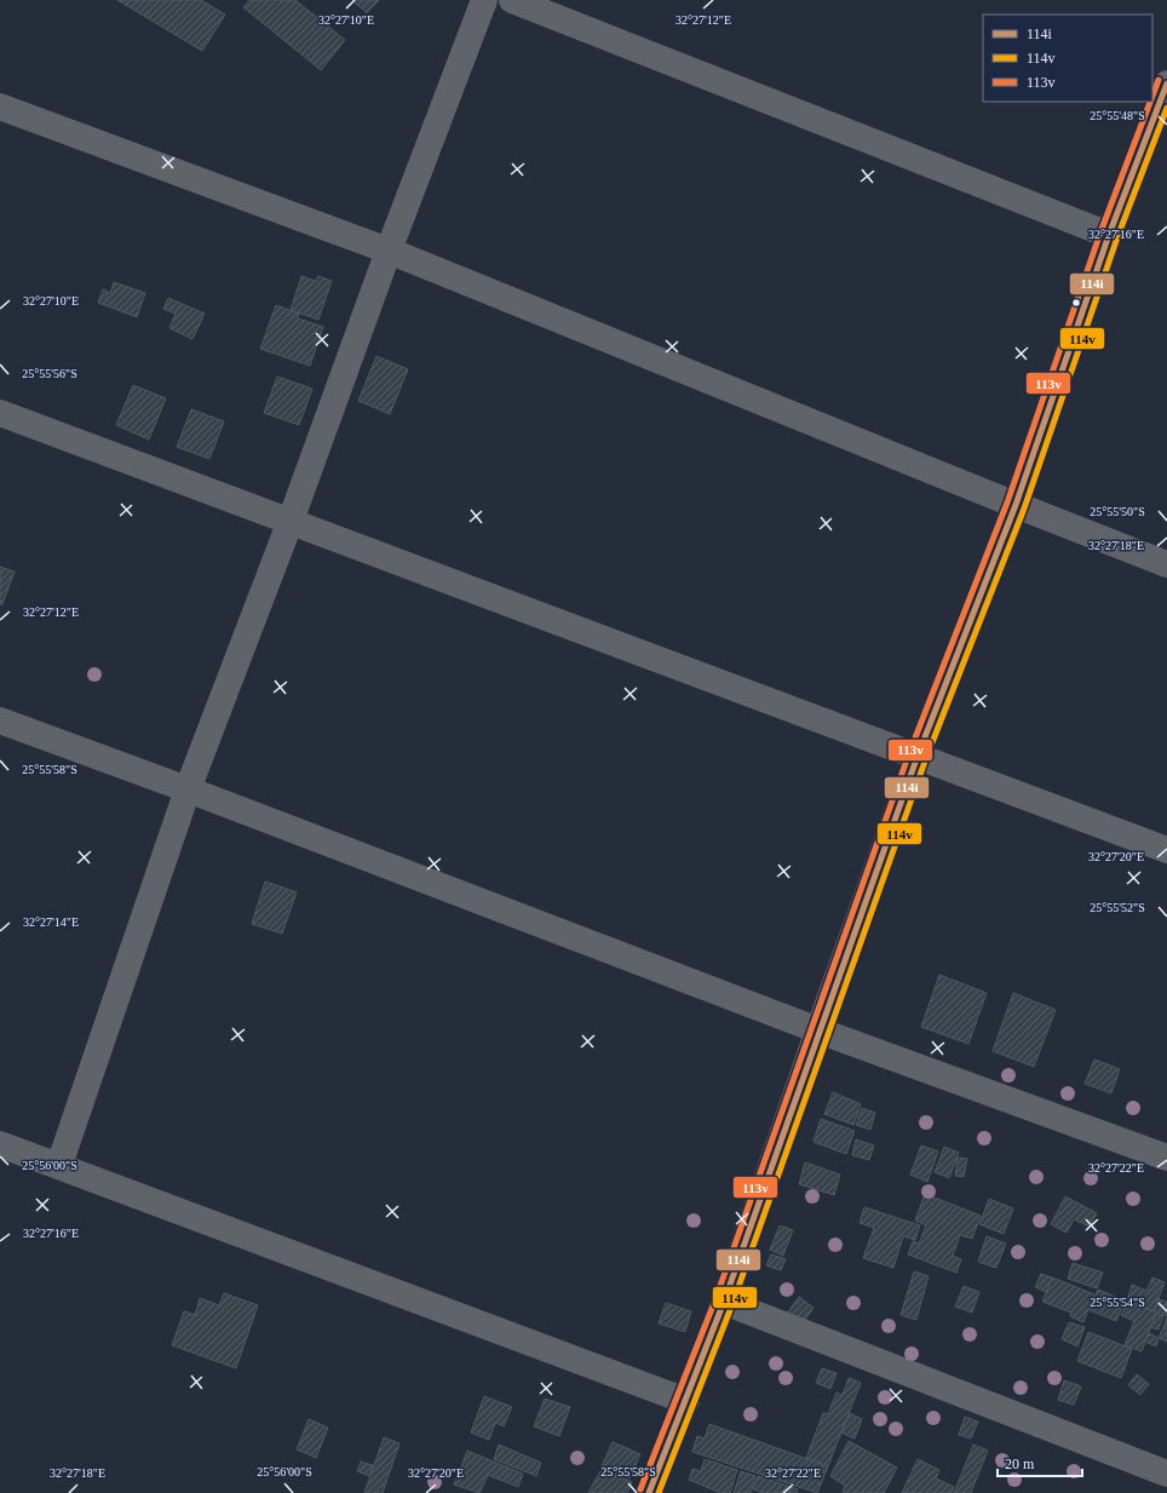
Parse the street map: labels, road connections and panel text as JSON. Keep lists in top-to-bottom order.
{
  "lines": ["transit line 113v", "transit line 114i", "transit line 114v"],
  "legend": ["114i", "114v", "113v"],
  "scale_bar": "20 m",
  "coordinates": [
    "32°27'10\"E",
    "32°27'12\"E",
    "25°55'48\"S",
    "32°27'16\"E",
    "25°55'56\"S",
    "25°55'50\"S",
    "32°27'18\"E",
    "25°55'58\"S",
    "32°27'20\"E",
    "25°55'52\"S",
    "32°27'14\"E",
    "25°56'00\"S",
    "32°27'22\"E",
    "25°55'54\"S"
  ]
}
